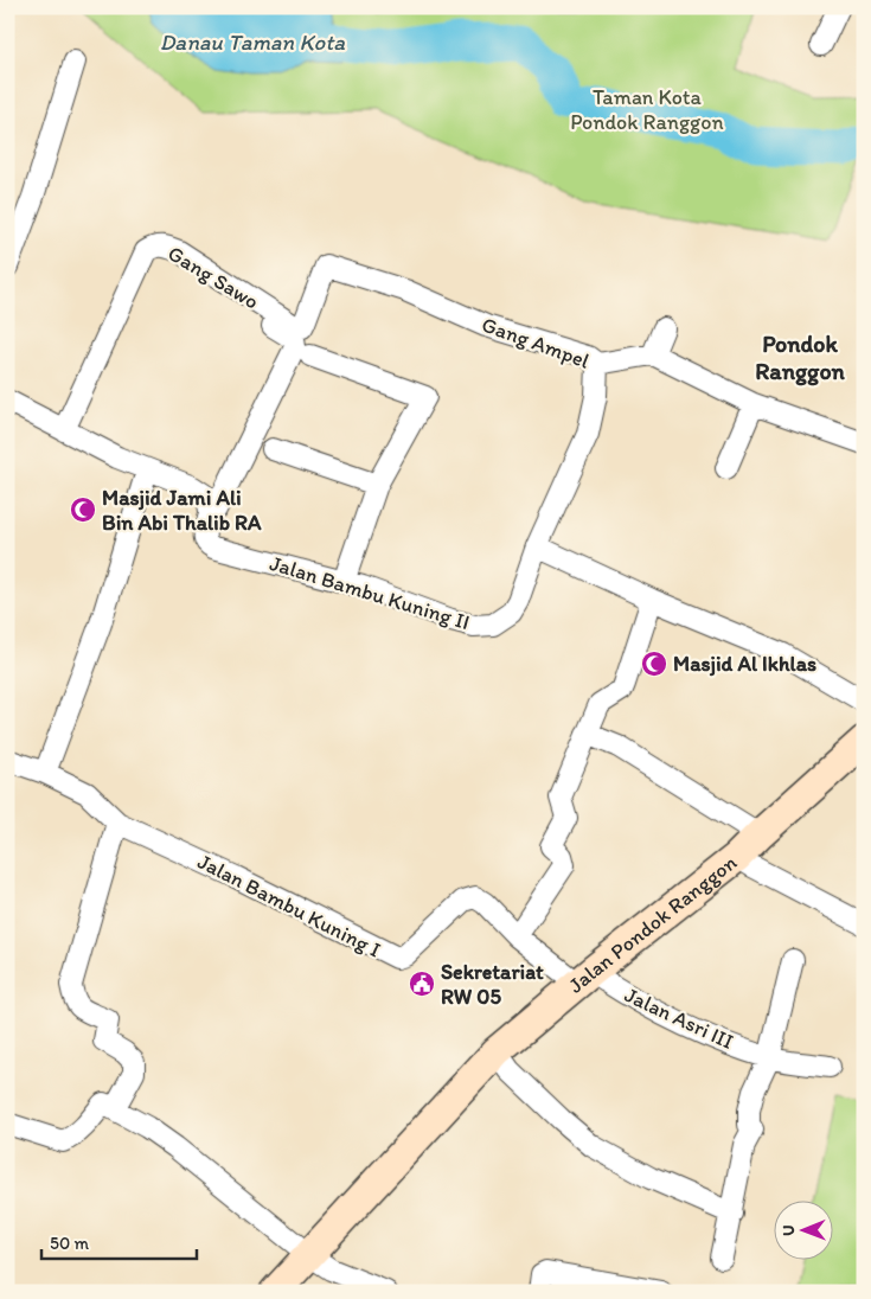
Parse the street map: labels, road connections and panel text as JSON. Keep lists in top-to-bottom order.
{
  "streets": {
    "street": [
      "Gang Sawo",
      "Gang Ampel",
      "Jalan Bambu Kuning II",
      "Jalan Bambu Kuning I",
      "Jalan Pondok Ranggon",
      "Jalan Asri III"
    ]
  },
  "crossings": [
    ["Gang Sawo", "Gang Ampel"],
    ["Gang Ampel", "Jalan Bambu Kuning II"],
    ["Jalan Bambu Kuning I", "Jalan Pondok Ranggon"],
    ["Jalan Bambu Kuning I", "Jalan Asri III"],
    ["Jalan Pondok Ranggon", "Jalan Asri III"]
  ],
  "districts": ["Pondok Ranggon"],
  "water": ["Danau Taman Kota"],
  "parks": ["Taman Kota Pondok Ranggon"],
  "places": {
    "mosque": ["Masjid Jami Ali Bin Abi Thalib RA", "Masjid Al Ikhlas"],
    "public building": ["Sekretariat RW 05"]
  },
  "scale_bar": "50 m",
  "north": "left"
}
